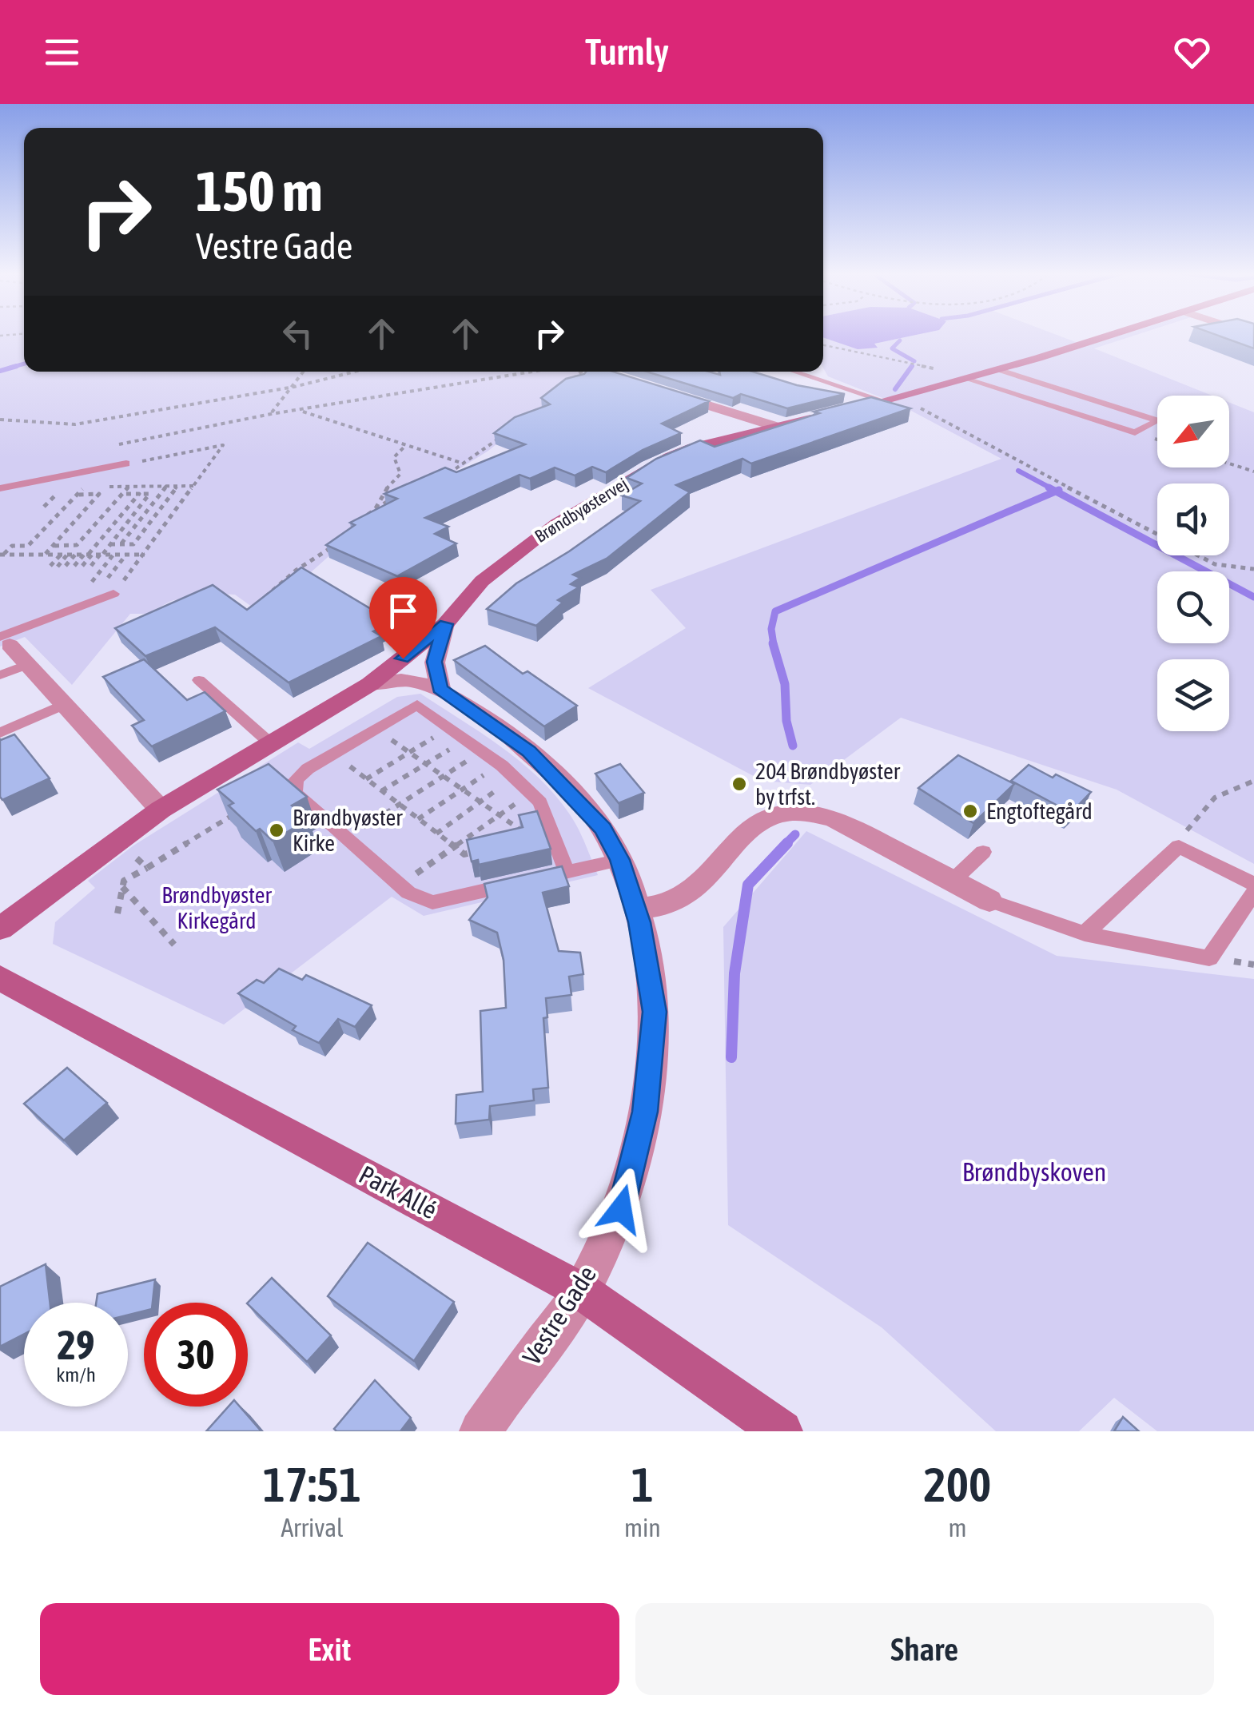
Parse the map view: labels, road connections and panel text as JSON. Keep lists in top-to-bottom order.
{
  "streets": {
    "street": ["Brøndbyøstervej", "Park Allé", "Vestre Gade"]
  },
  "crossings": [
    ["Brøndbyøstervej", "Vestre Gade"],
    ["Park Allé", "Vestre Gade"]
  ],
  "parks": ["Brøndbyøster Kirkegård", "Brøndbyskoven"],
  "places": ["204 Brøndbyøster by trfst.", "Engtoftegård", "Brøndbyøster Kirke"],
  "north": "bottom left",
  "page": {
    "header": "Turnly",
    "turn": ["150 m", "Vestre Gade"],
    "speed": "29 km/h",
    "limit": "30",
    "eta": [
      "17:51",
      "Arrival",
      "1",
      "min",
      "200",
      "m"
    ],
    "buttons": ["Exit", "Share"]
  }
}
